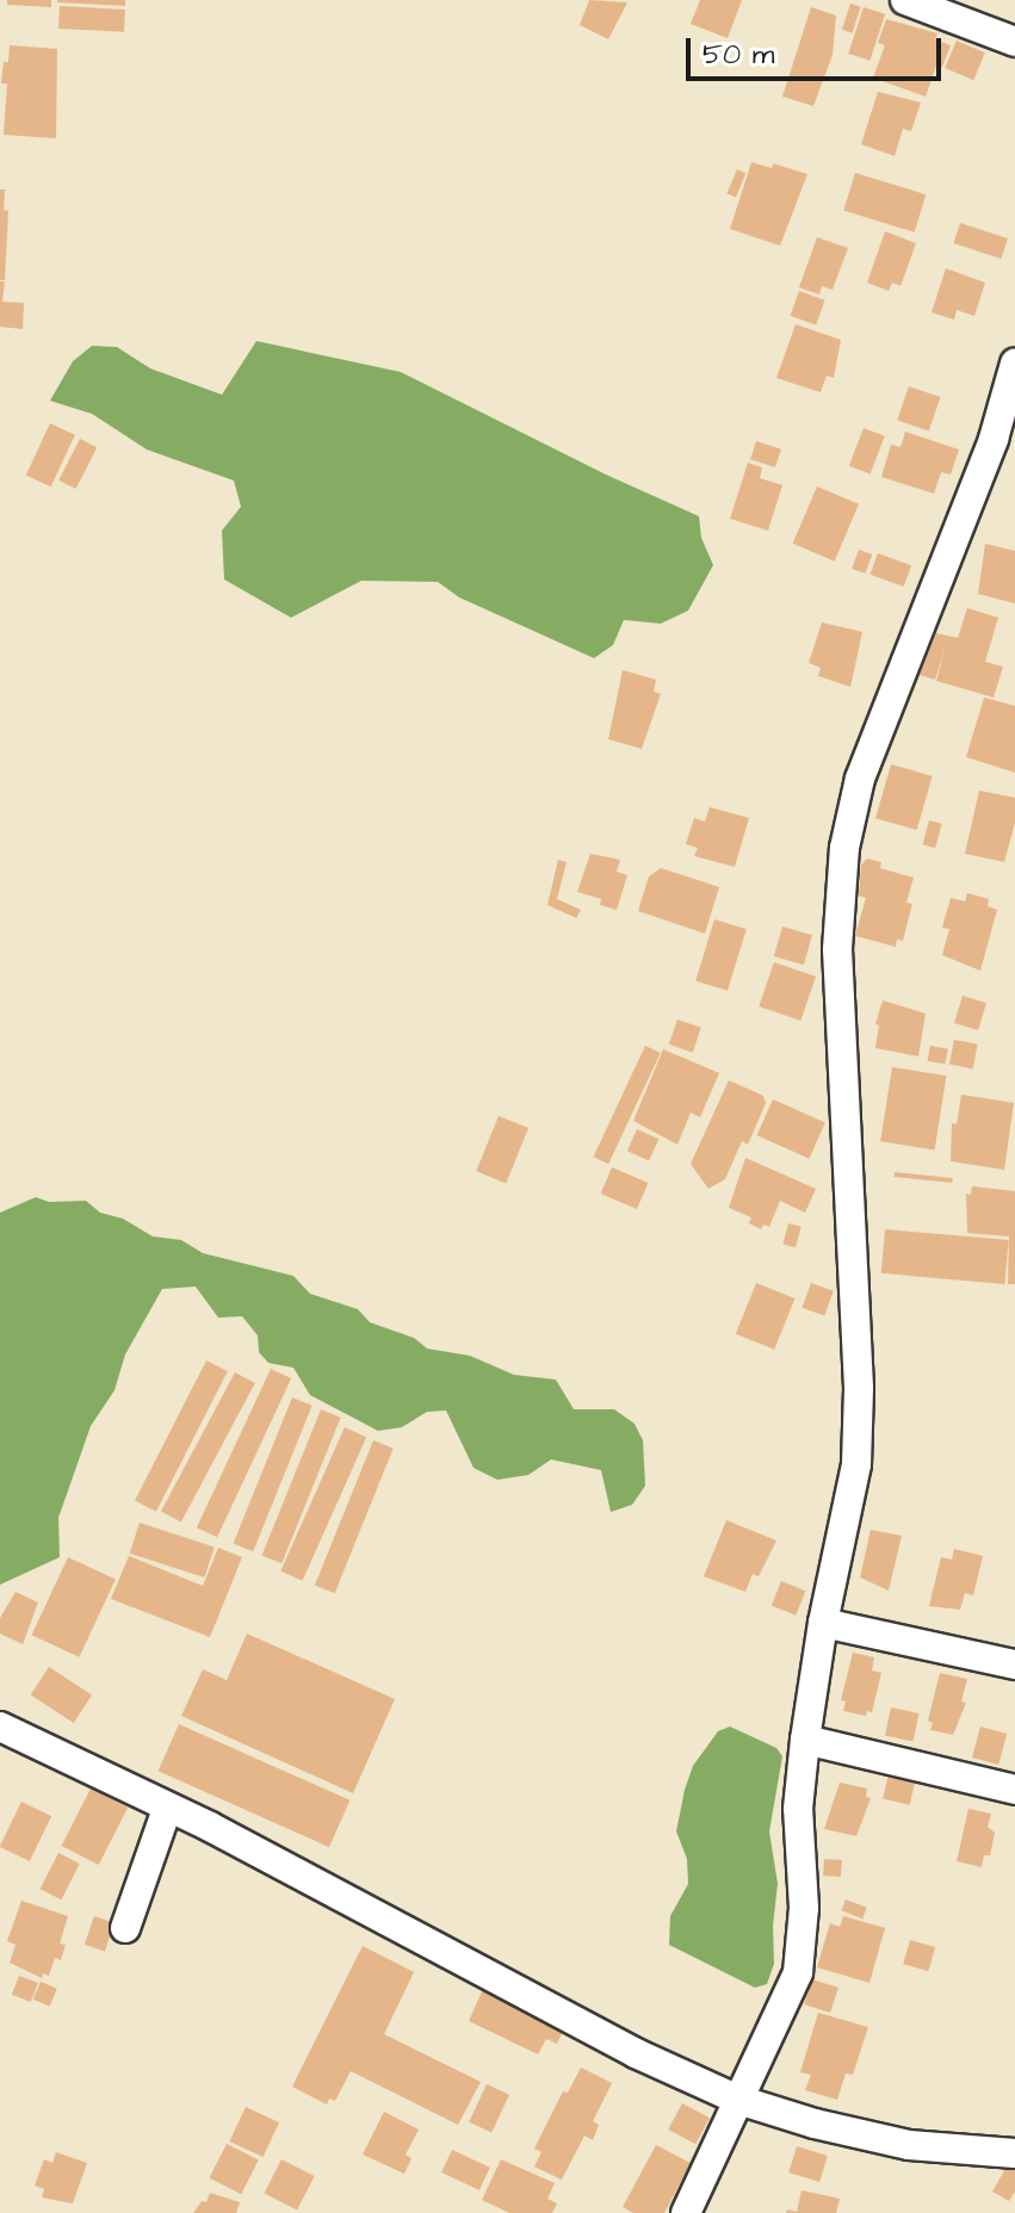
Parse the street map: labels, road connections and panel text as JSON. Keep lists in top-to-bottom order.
{
  "scale_bar": "50 m"
}
